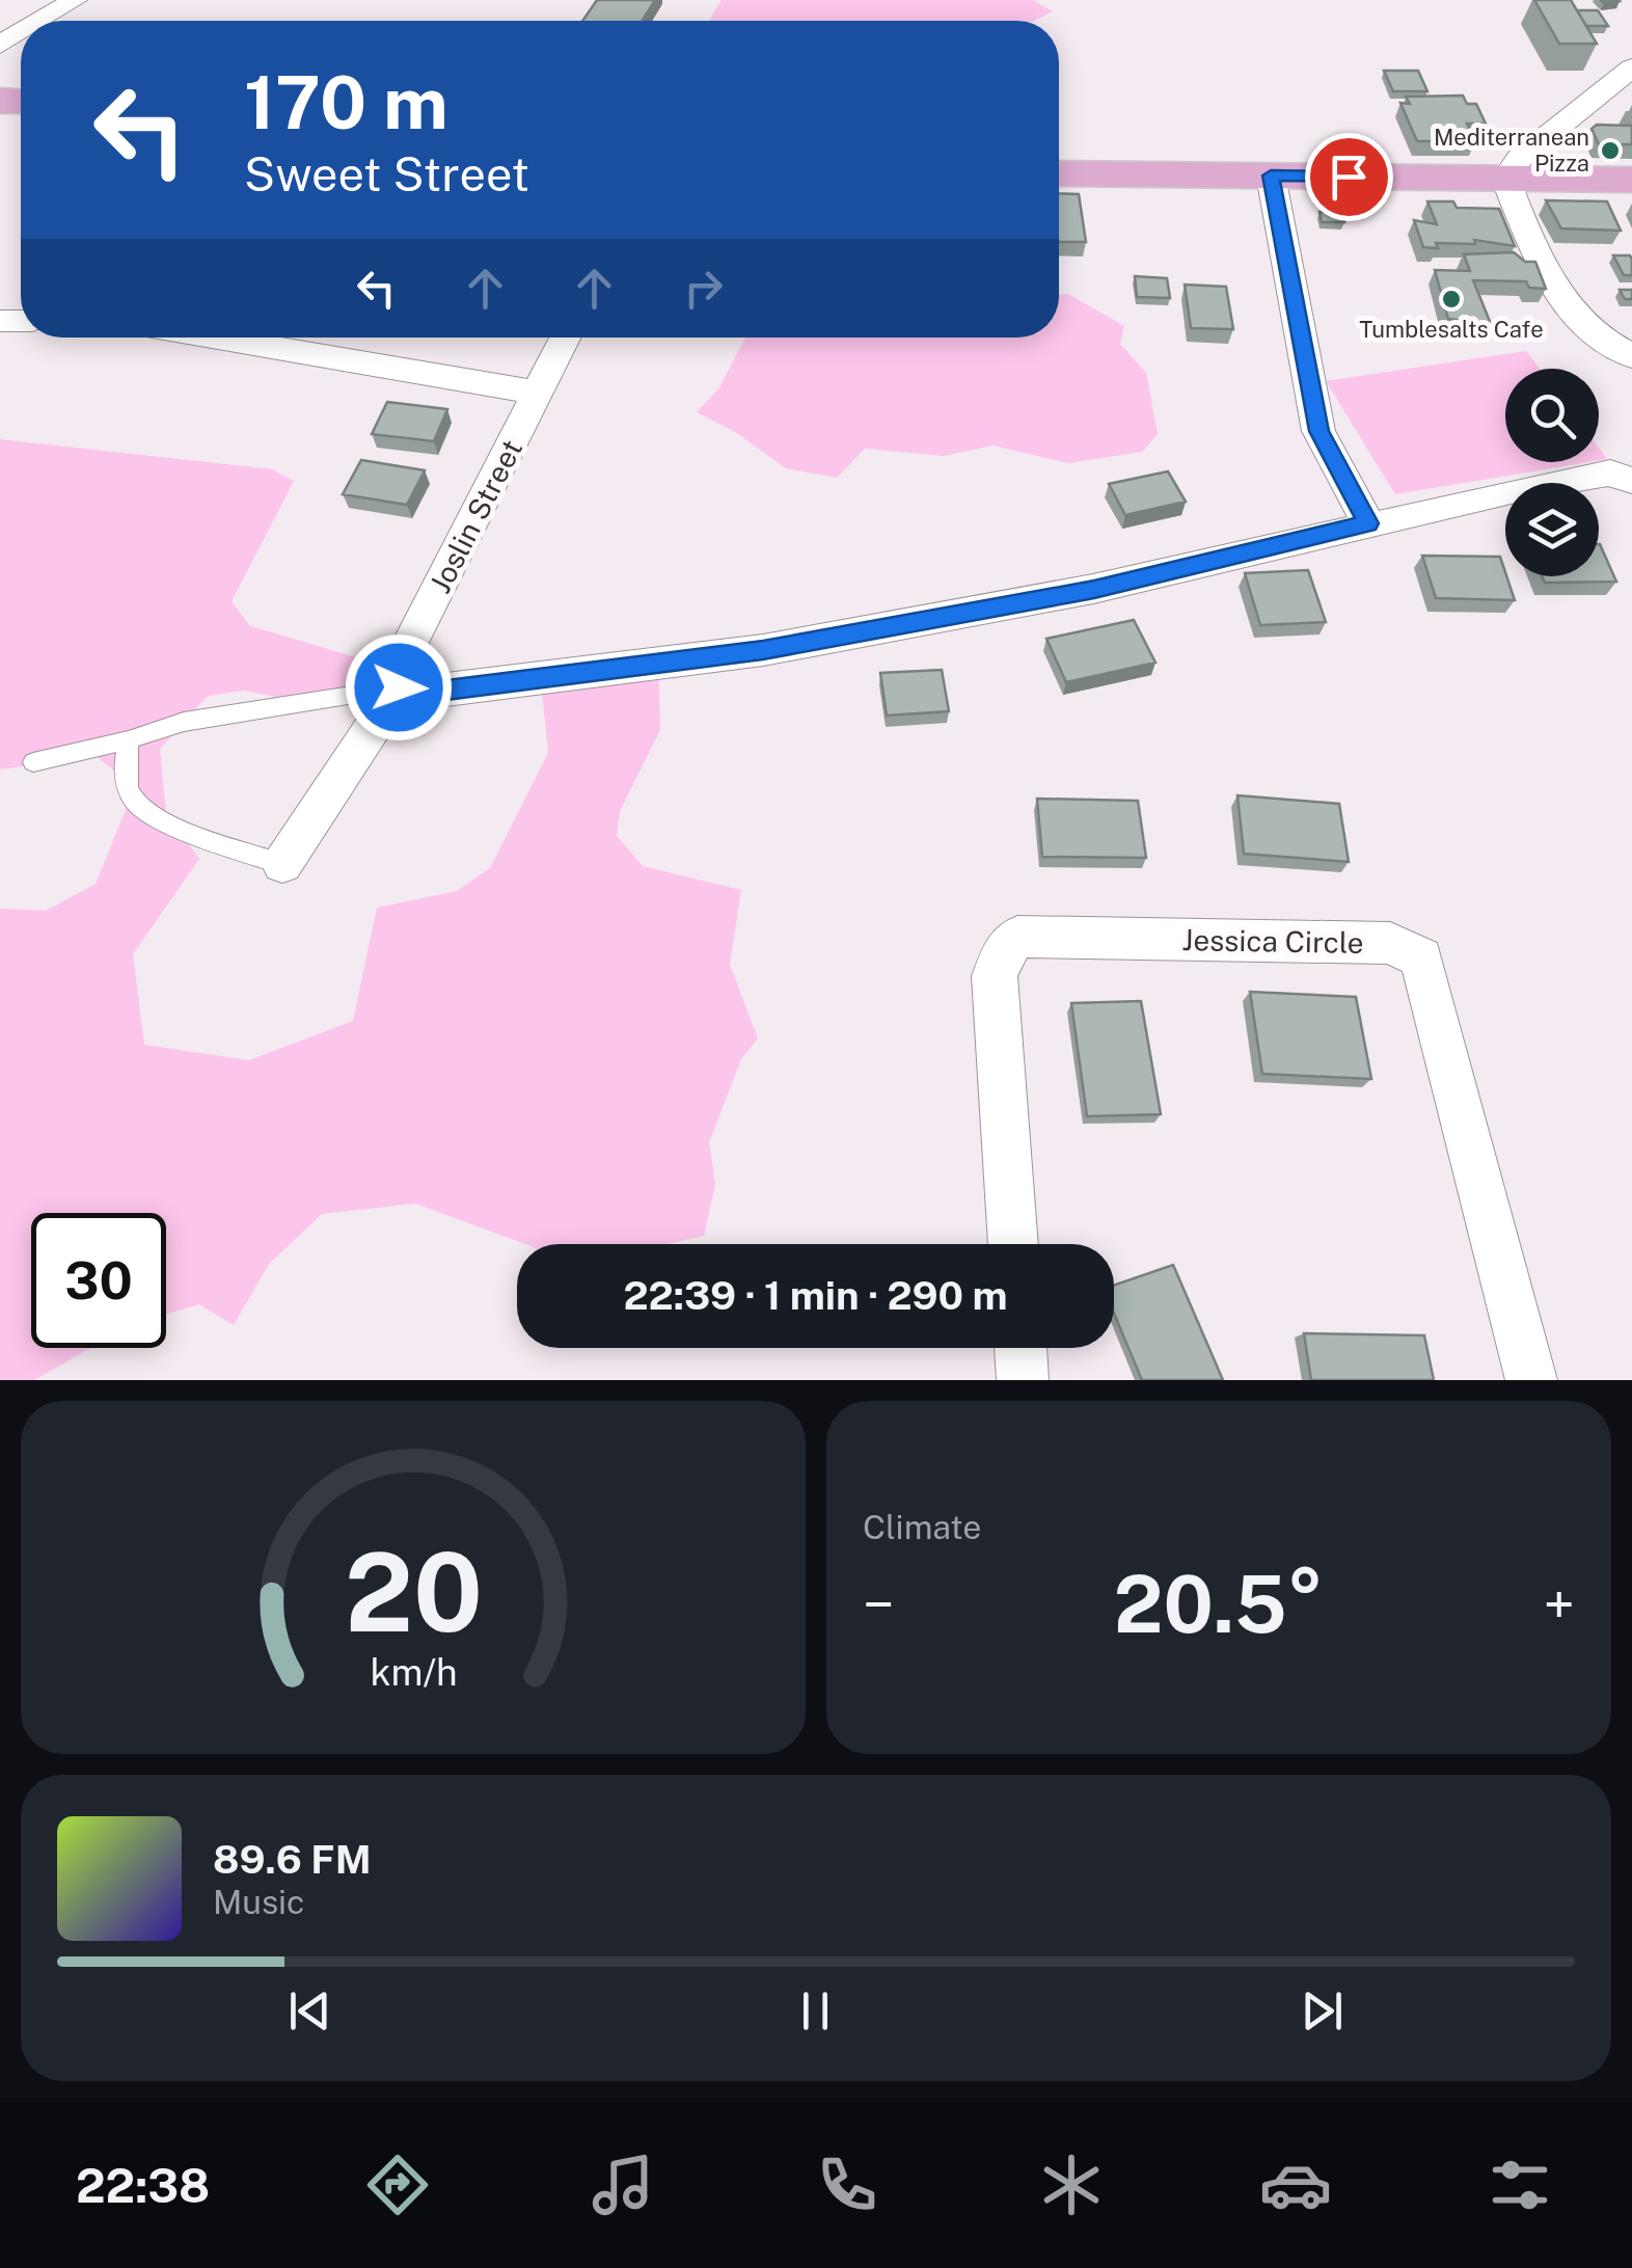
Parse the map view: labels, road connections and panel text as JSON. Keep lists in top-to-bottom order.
{
  "streets": {
    "street": ["Joslin Street", "Jessica Circle"]
  },
  "places": ["Mediterranean Pizza", "Tumblesalts Cafe"],
  "page": {
    "turn": ["170 m", "Sweet Street"],
    "limit": "30",
    "trip": "22:39 · 1 min · 290 m",
    "tile": "Climate",
    "heat": ["−", "20.5°", "+"],
    "song": ["89.6 FM", "Music"],
    "tabs": "22:38",
    "gauge": ["20", "km/h"]
  }
}
